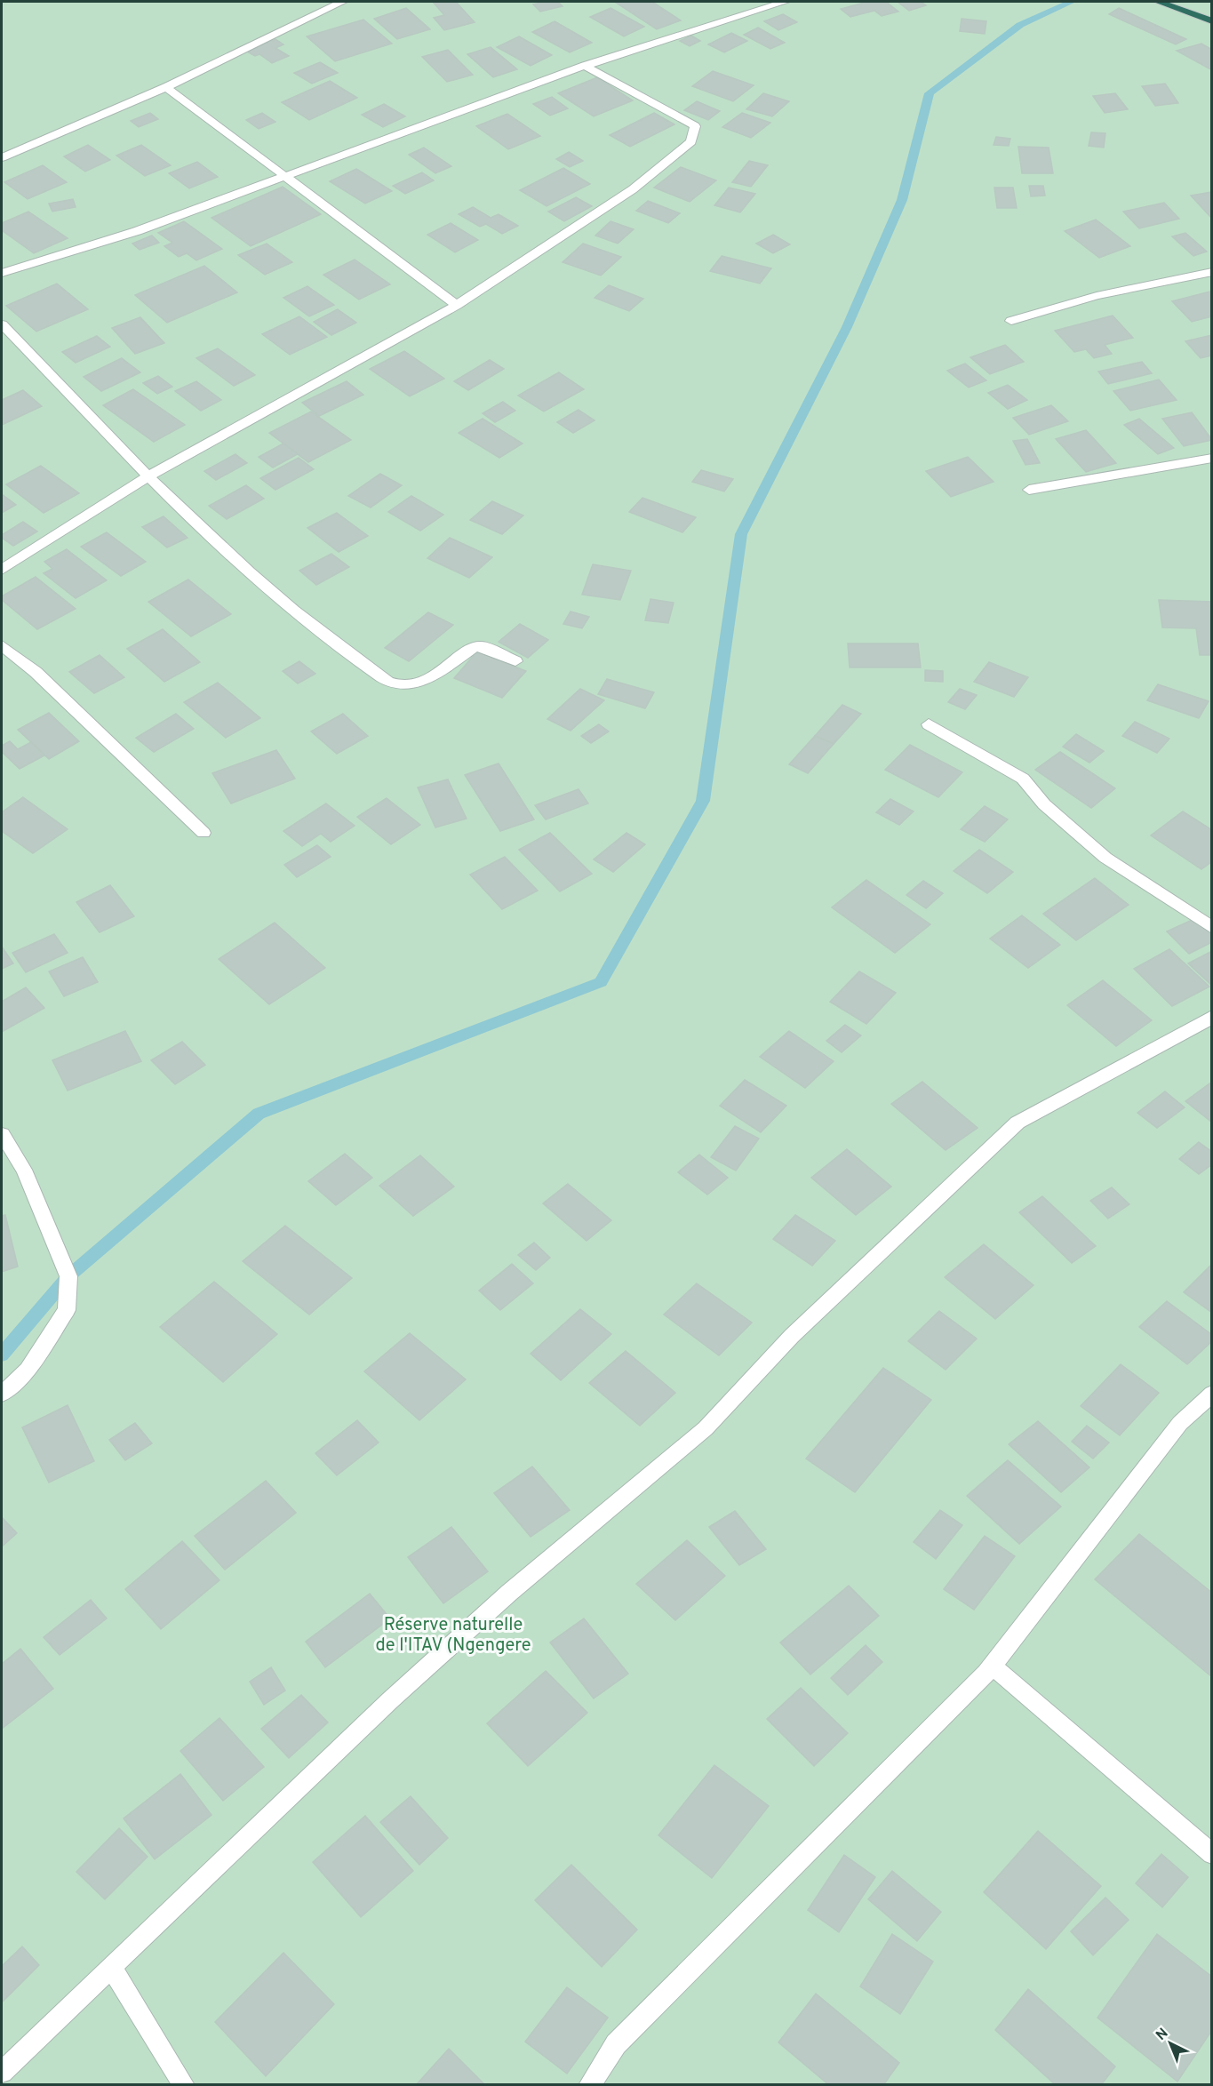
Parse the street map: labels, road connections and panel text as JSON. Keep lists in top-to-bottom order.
{
  "parks": ["Réserve naturelle de l'ITAV (Ngengere"],
  "north": "top left"
}
